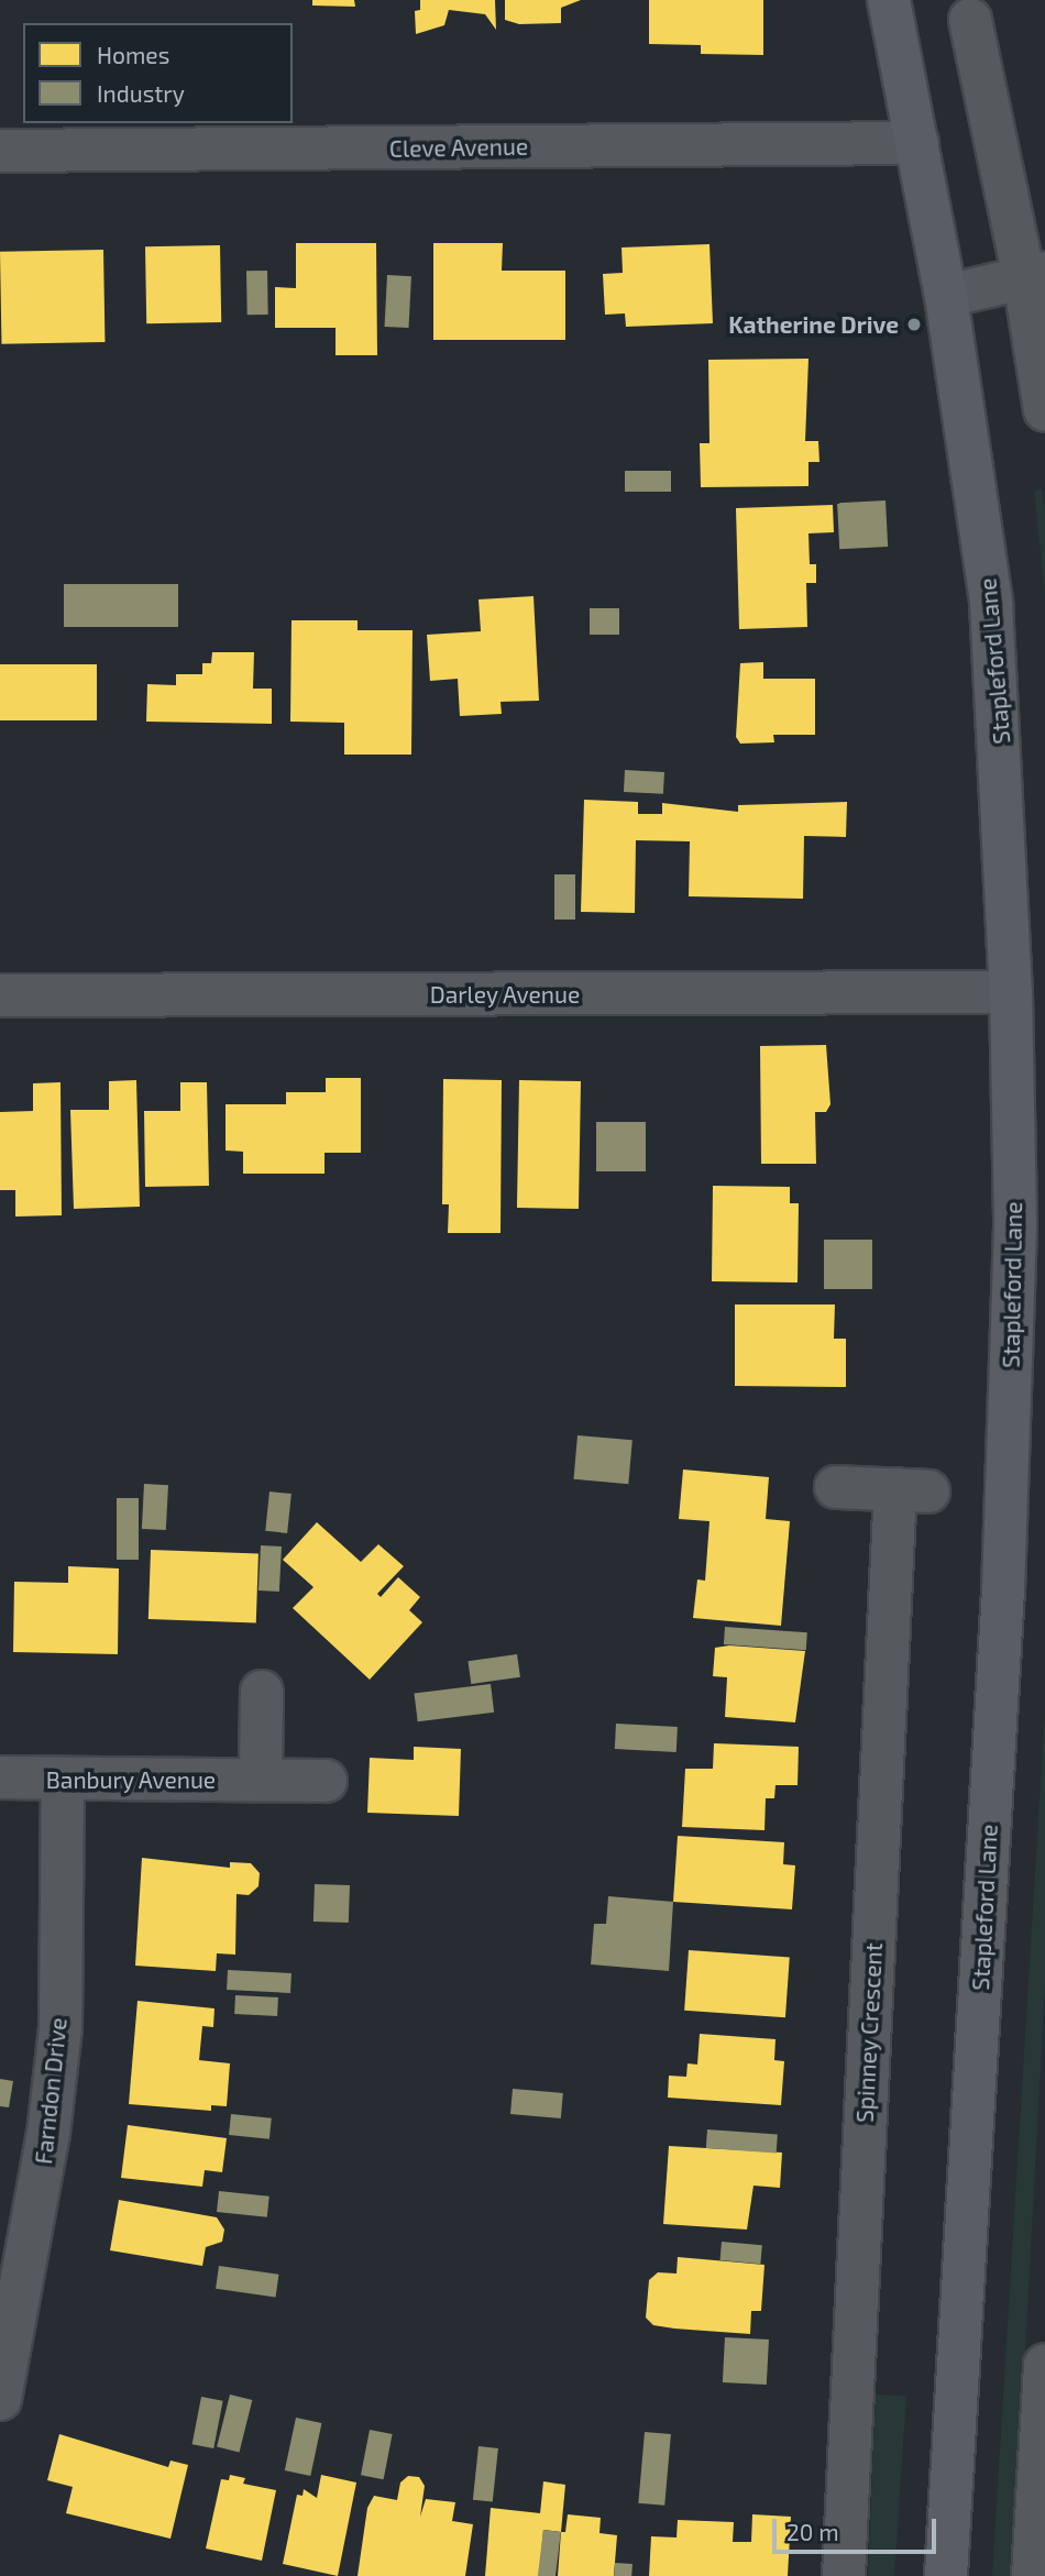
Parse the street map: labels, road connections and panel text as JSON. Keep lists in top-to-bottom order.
{
  "streets": {
    "main road": ["Stapleford Lane"],
    "street": [
      "Cleve Avenue",
      "Darley Avenue",
      "Banbury Avenue",
      "Spinney Crescent",
      "Farndon Drive"
    ]
  },
  "crossings": [
    ["Cleve Avenue", "Stapleford Lane"],
    ["Stapleford Lane", "Darley Avenue"],
    ["Banbury Avenue", "Farndon Drive"]
  ],
  "places": ["Katherine Drive"],
  "legend": ["Homes", "Industry"],
  "scale_bar": "20 m"
}
